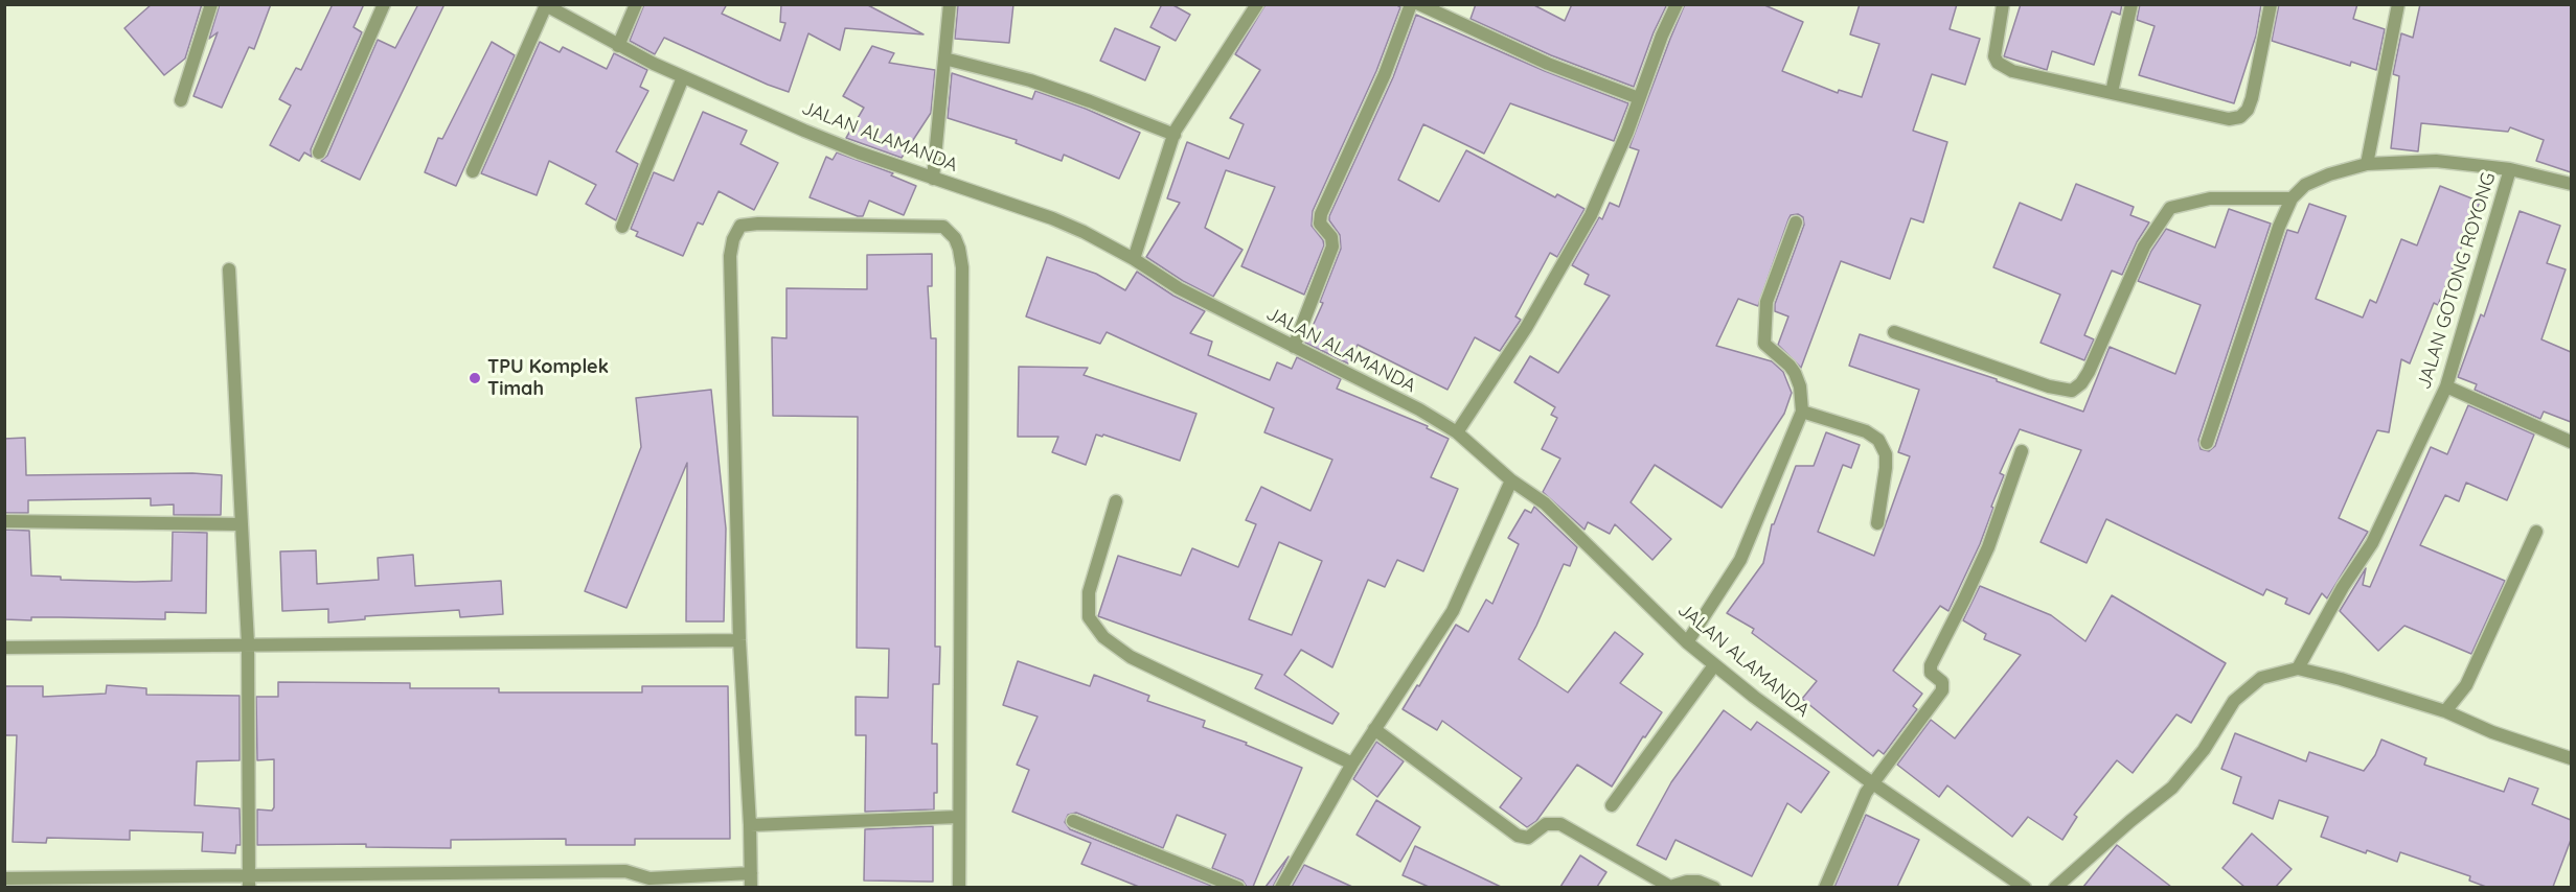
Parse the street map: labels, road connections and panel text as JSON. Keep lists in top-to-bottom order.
{
  "streets": {
    "street": ["JALAN ALAMANDA", "JALAN GOTONG ROYONG"]
  },
  "places": ["TPU Komplek Timah"]
}
